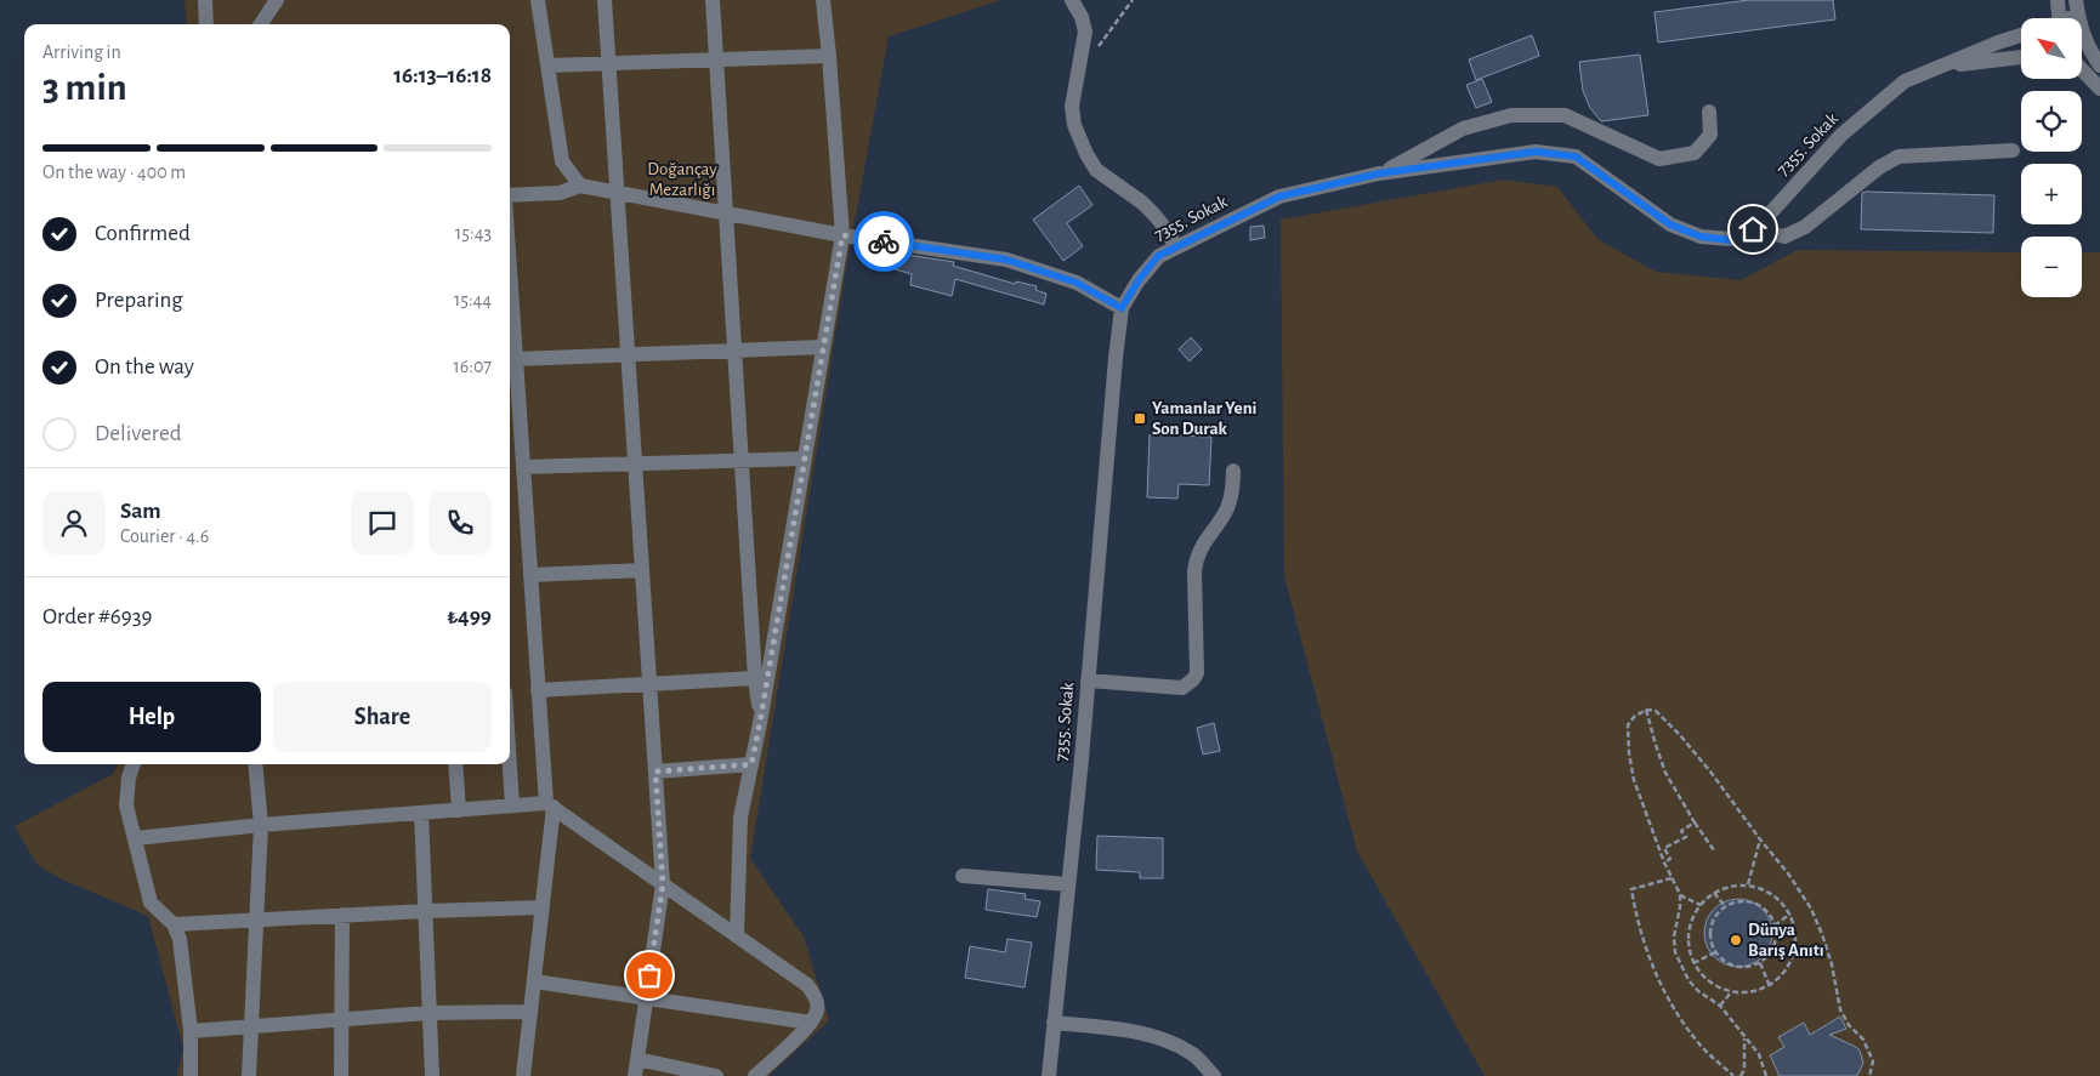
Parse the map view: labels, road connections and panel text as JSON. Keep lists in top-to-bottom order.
{
  "streets": {
    "street": ["7355. Sokak"]
  },
  "parks": ["Doğançay Mezarlığı"],
  "places": {
    "transit": ["Yamanlar Yeni Son Durak"],
    "other": ["Dünya Barış Anıtı"]
  },
  "north": "top left",
  "page": {
    "map_buttons": ["+", "−"],
    "heading": ["3 min", "Arriving in", "16:13–16:18"],
    "panel": [
      "Sam",
      "Courier · 4.6",
      "Order #6939",
      "₺499"
    ],
    "bar": "On the way · 400 m",
    "list": [
      ["Confirmed", "15:43"],
      ["Preparing", "15:44"],
      ["On the way", "16:07"],
      "Delivered"
    ],
    "buttons": ["Help", "Share"]
  }
}
